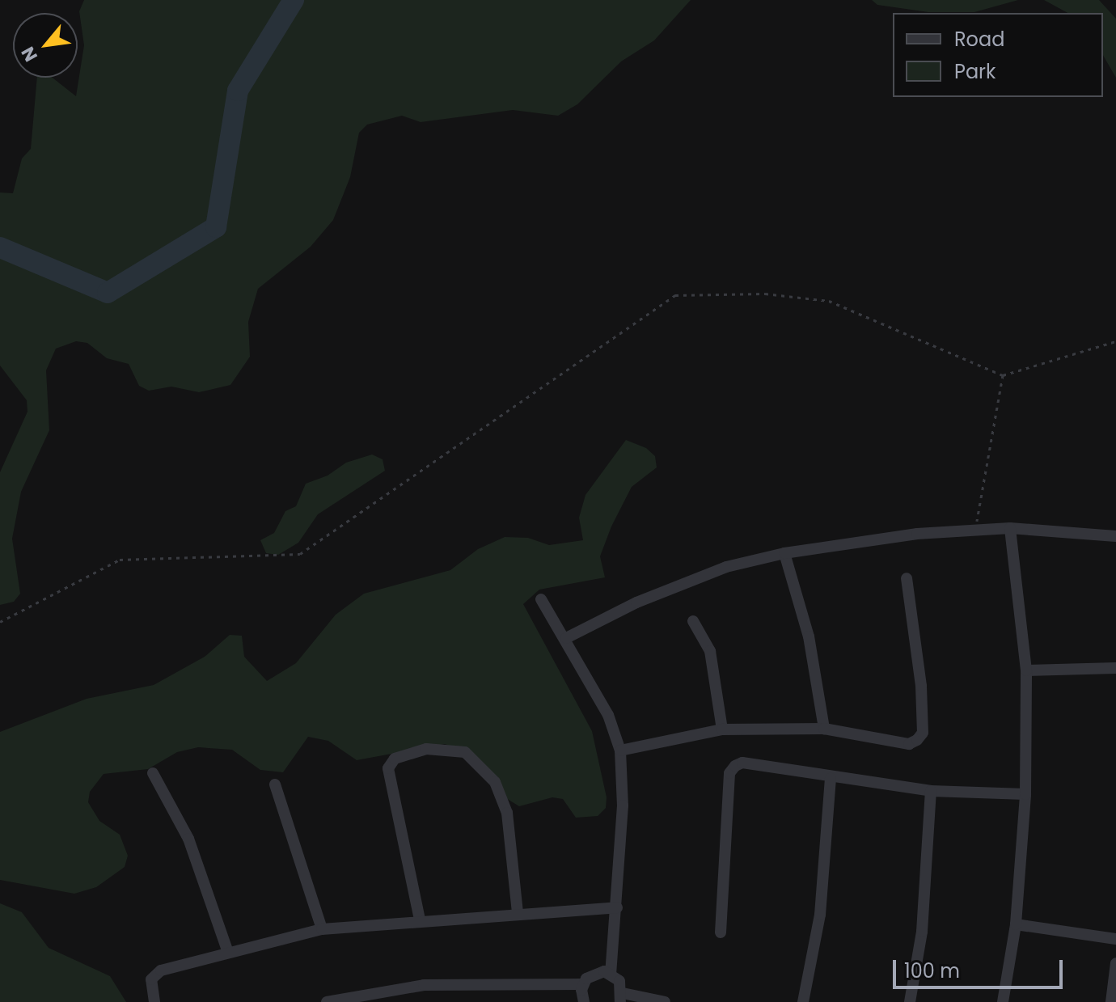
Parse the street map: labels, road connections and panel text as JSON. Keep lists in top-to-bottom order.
{
  "legend": ["Road", "Park"],
  "scale_bar": "100 m",
  "north": "bottom left"
}
